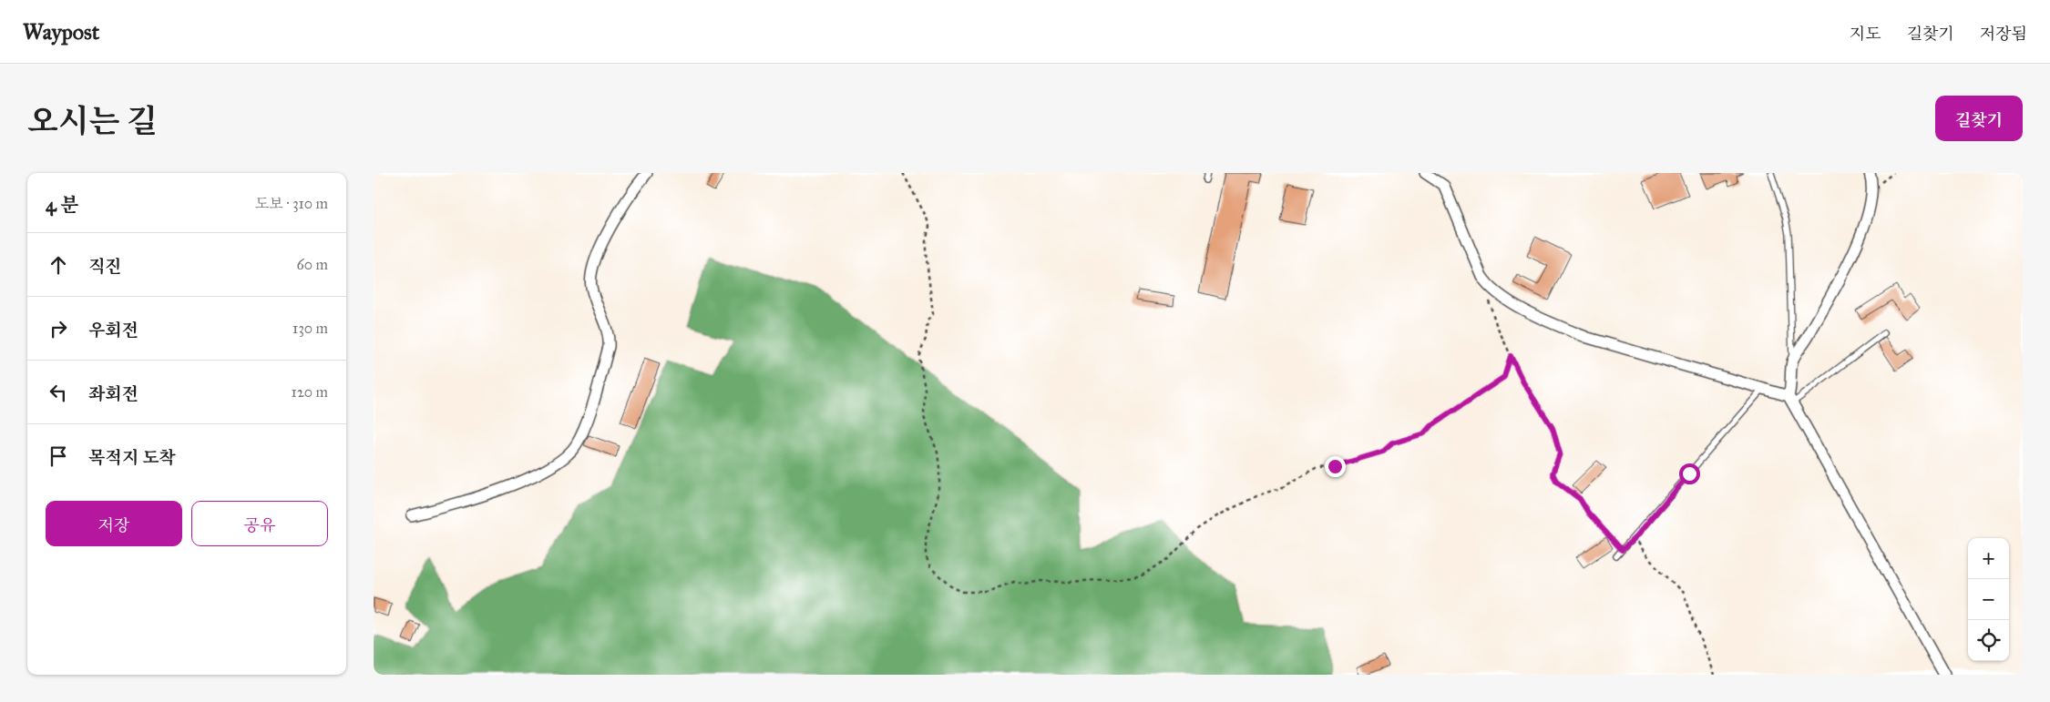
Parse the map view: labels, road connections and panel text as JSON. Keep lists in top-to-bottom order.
{
  "page": {
    "header": "Waypost",
    "nav": ["지도", "길찾기", "저장됨"],
    "title": "오시는 길",
    "buttons": [
      "길찾기",
      ["저장", "공유"]
    ],
    "heading": ["4 분", "도보 · 310 m"],
    "list": [
      ["직진", "60 m"],
      ["우회전", "130 m"],
      ["좌회전", "120 m"],
      "목적지 도착"
    ],
    "map_buttons": ["+", "−"]
  }
}
